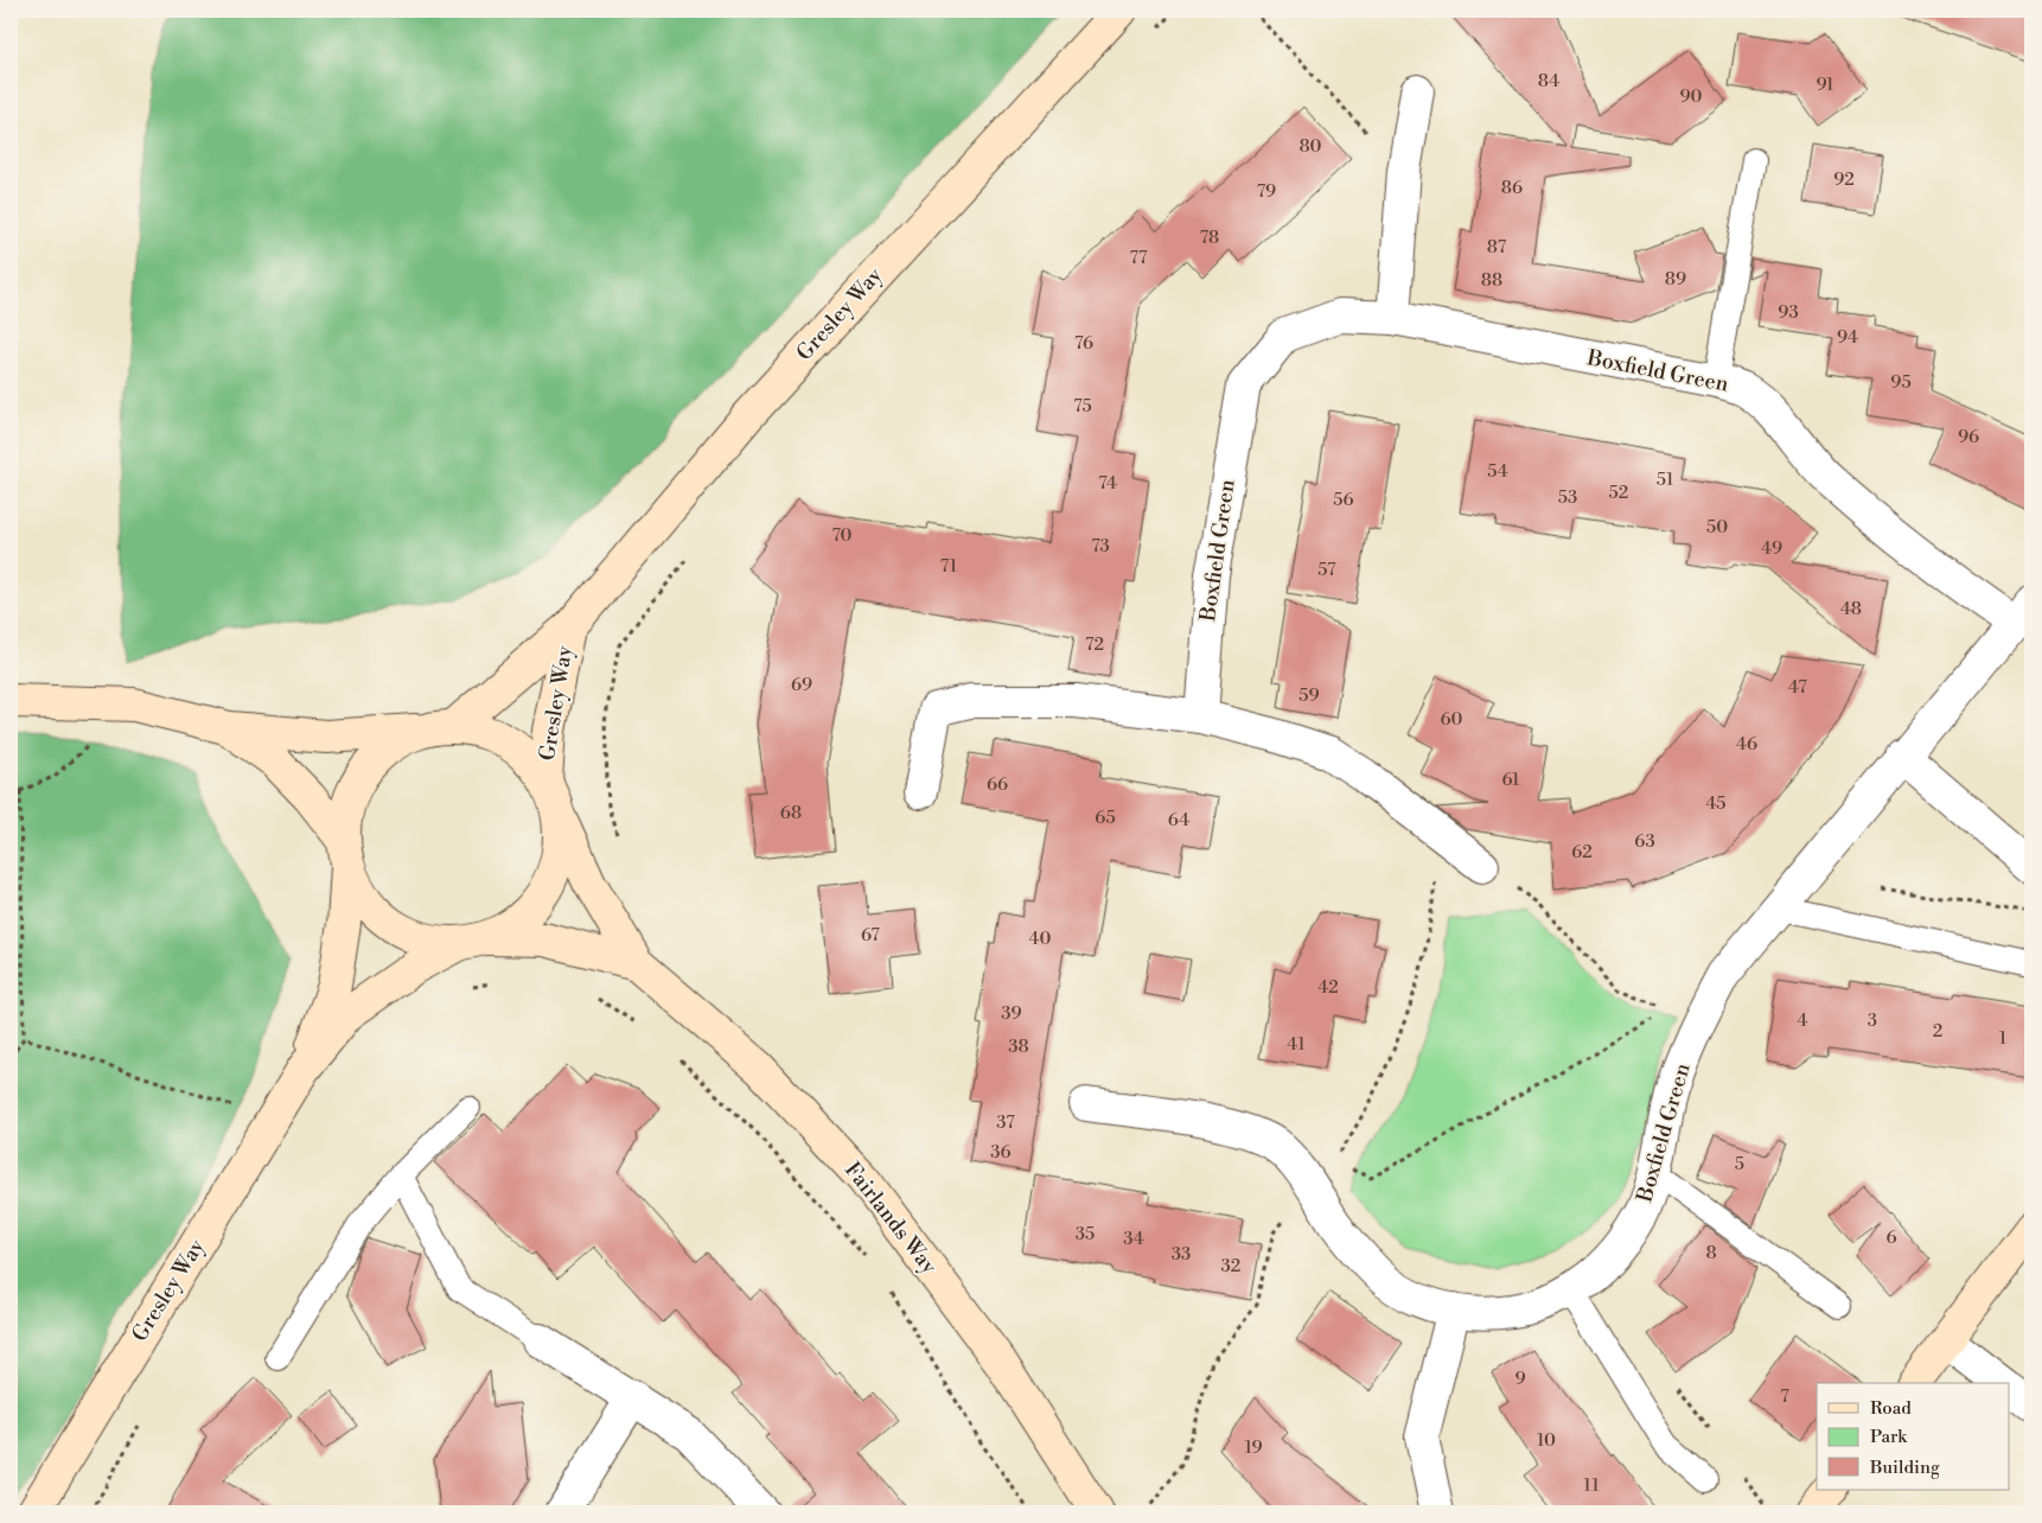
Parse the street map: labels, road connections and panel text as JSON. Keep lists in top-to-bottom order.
{
  "streets": {
    "street": ["Gresley Way", "Boxfield Green", "Fairlands Way"]
  },
  "crossings": [
    ["Gresley Way", "Fairlands Way"]
  ],
  "house_numbers": [
    "84",
    "91",
    "90",
    "80",
    "92",
    "86",
    "79",
    "78",
    "87",
    "77",
    "89",
    "88",
    "93",
    "94",
    "76",
    "95",
    "75",
    "96",
    "54",
    "51",
    "74",
    "52",
    "53",
    "56",
    "50",
    "70",
    "73",
    "49",
    "71",
    "57",
    "48",
    "72",
    "69",
    "47",
    "59",
    "60",
    "46",
    "61",
    "66",
    "45",
    "68",
    "65",
    "64",
    "63",
    "62",
    "67",
    "40",
    "42",
    "39",
    "4",
    "3",
    "2",
    "1",
    "41",
    "38",
    "37",
    "36",
    "5",
    "35",
    "6",
    "34",
    "8",
    "33",
    "32",
    "9",
    "7",
    "10",
    "19",
    "11"
  ],
  "legend": ["Road", "Park", "Building"]
}
